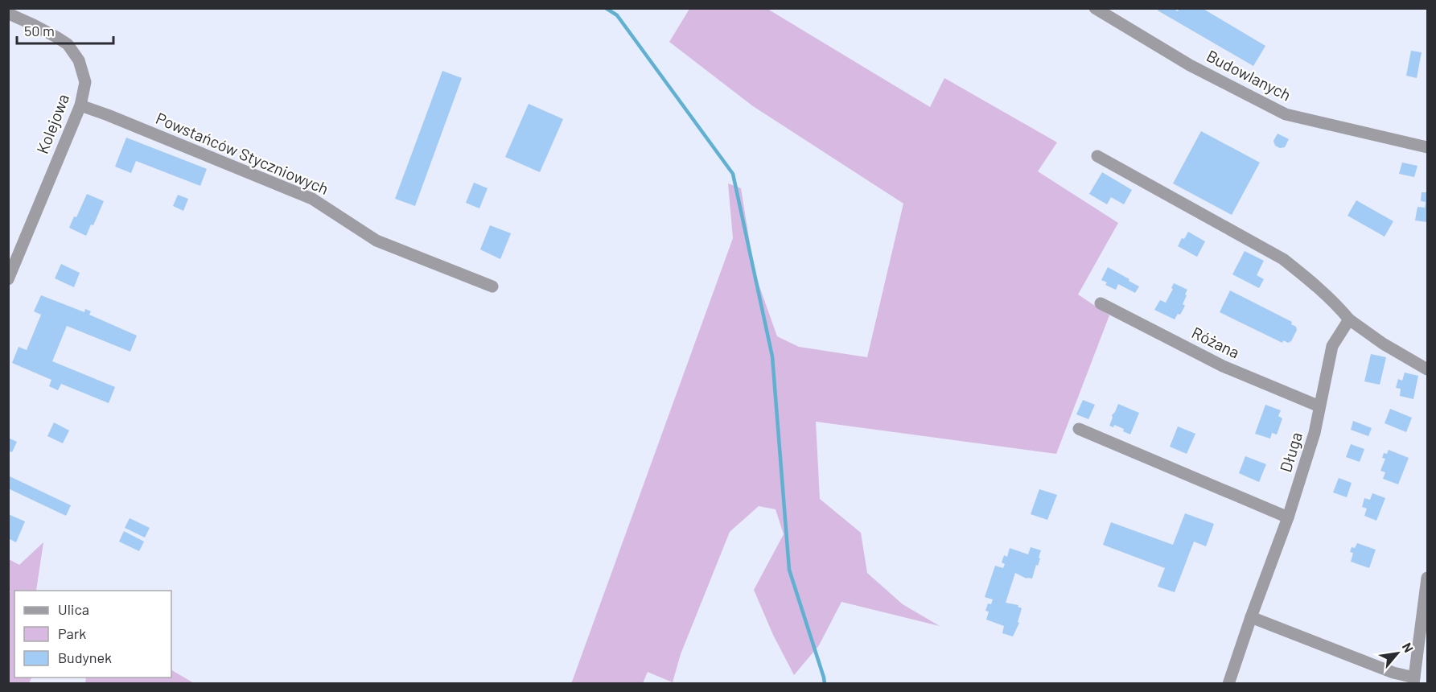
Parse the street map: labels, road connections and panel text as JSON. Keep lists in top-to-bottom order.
{
  "streets": {
    "street": [
      "Budowlanych",
      "Kolejowa",
      "Powstańców Styczniowych",
      "Różana",
      "Długa"
    ]
  },
  "crossings": [
    ["Kolejowa", "Powstańców Styczniowych"],
    ["Różana", "Długa"]
  ],
  "legend": ["Ulica", "Park", "Budynek"],
  "scale_bar": "50 m",
  "north": "top right"
}
